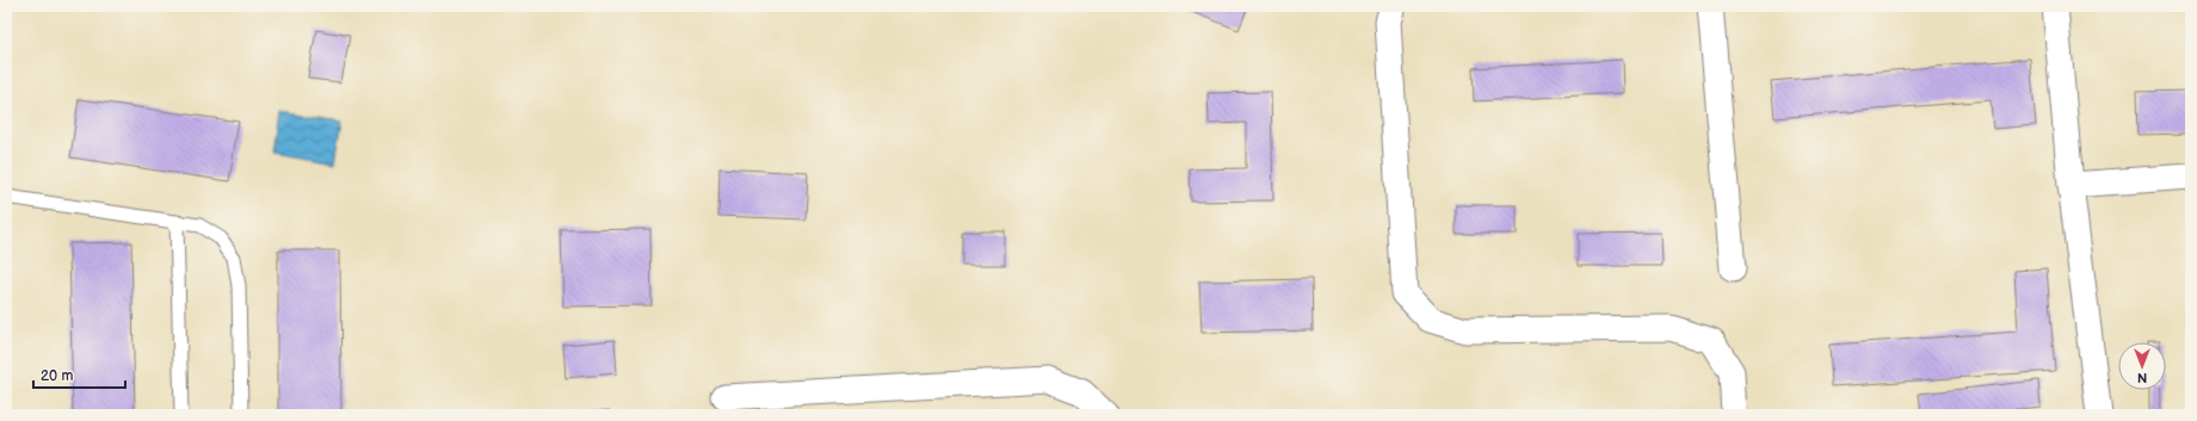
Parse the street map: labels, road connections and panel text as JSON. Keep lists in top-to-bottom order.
{
  "scale_bar": "20 m",
  "north": "bottom"
}
